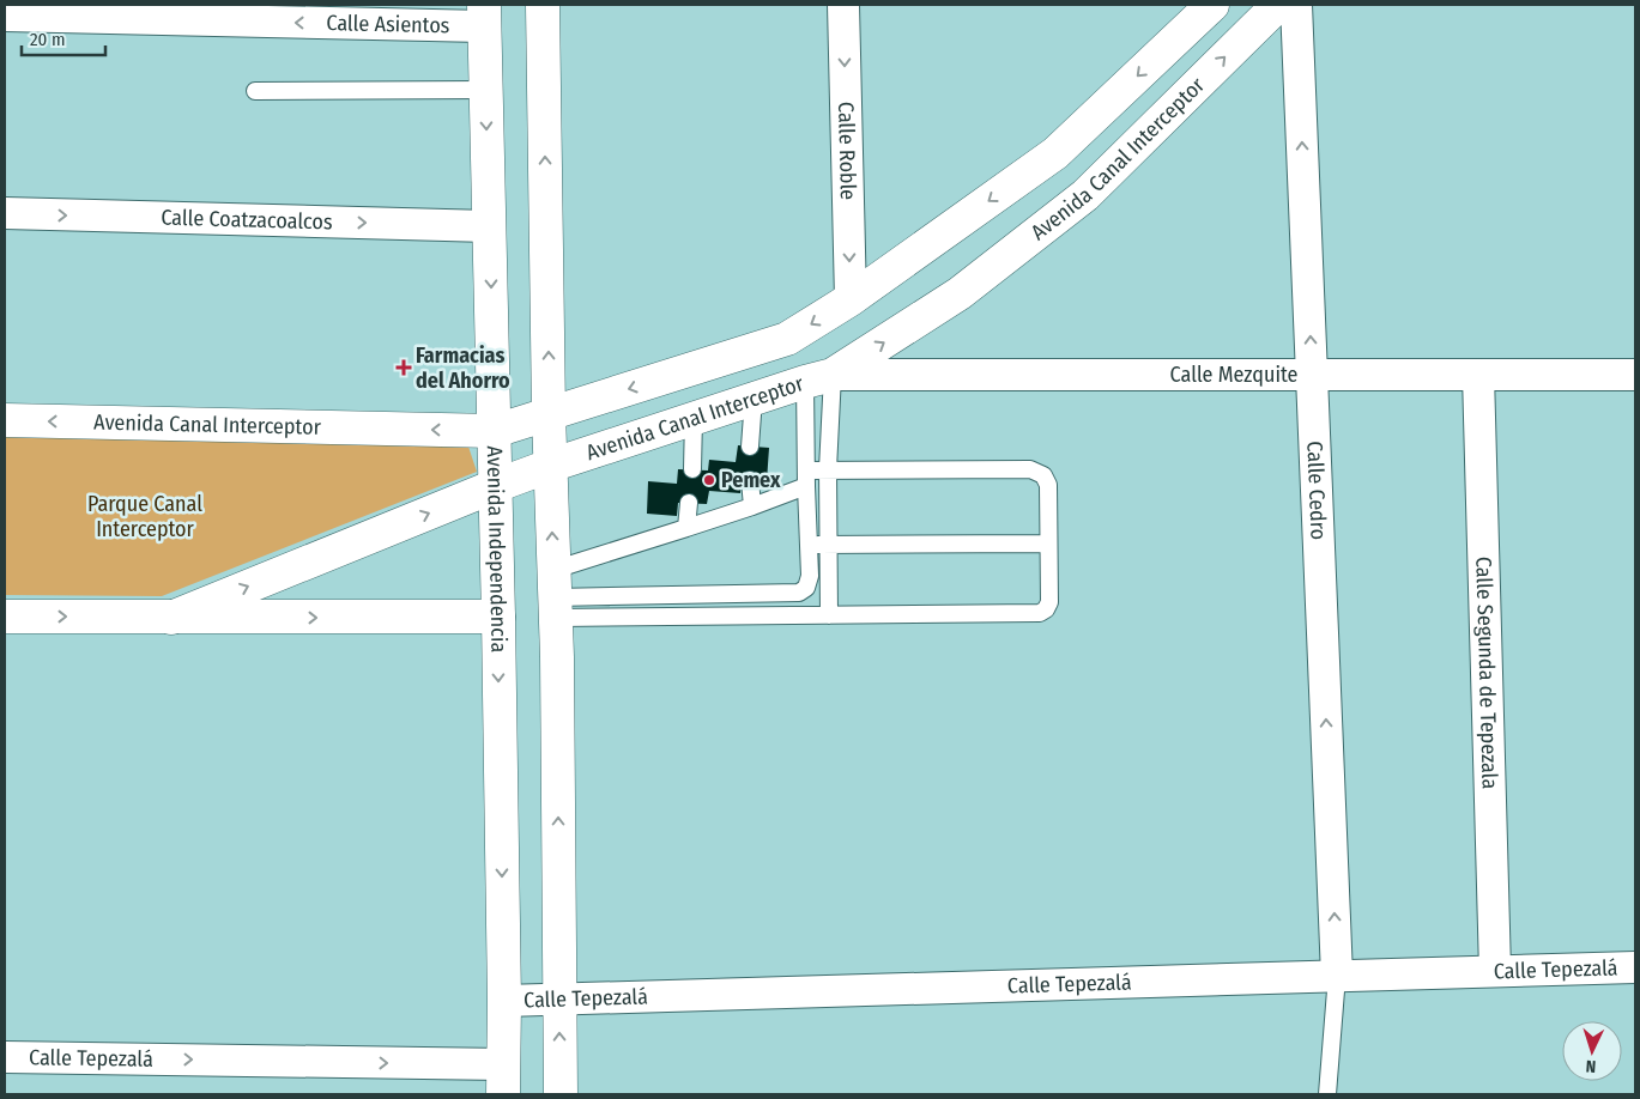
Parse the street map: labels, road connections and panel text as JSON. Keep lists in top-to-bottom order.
{
  "streets": {
    "main road": ["Avenida Canal Interceptor", "Avenida Independencia"],
    "street": [
      "Calle Asientos",
      "Calle Roble",
      "Calle Coatzacoalcos",
      "Calle Mezquite",
      "Calle Cedro",
      "Calle Segunda de Tepezala",
      "Calle Tepezalá"
    ]
  },
  "crossings": [
    ["Calle Asientos", "Avenida Independencia"],
    ["Calle Roble", "Avenida Canal Interceptor"],
    ["Avenida Canal Interceptor", "Calle Mezquite"],
    ["Avenida Canal Interceptor", "Avenida Independencia"],
    ["Calle Coatzacoalcos", "Avenida Independencia"],
    ["Calle Mezquite", "Calle Cedro"],
    ["Calle Mezquite", "Calle Segunda de Tepezala"],
    ["Calle Cedro", "Calle Tepezalá"],
    ["Avenida Independencia", "Calle Tepezalá"],
    ["Calle Segunda de Tepezala", "Calle Tepezalá"]
  ],
  "one_way": [
    "Calle Asientos",
    "Calle Roble",
    "Calle Coatzacoalcos",
    "Calle Cedro"
  ],
  "parks": ["Parque Canal Interceptor"],
  "places": {
    "health": ["Farmacias del Ahorro"],
    "other": ["Pemex"]
  },
  "scale_bar": "20 m",
  "north": "bottom"
}
